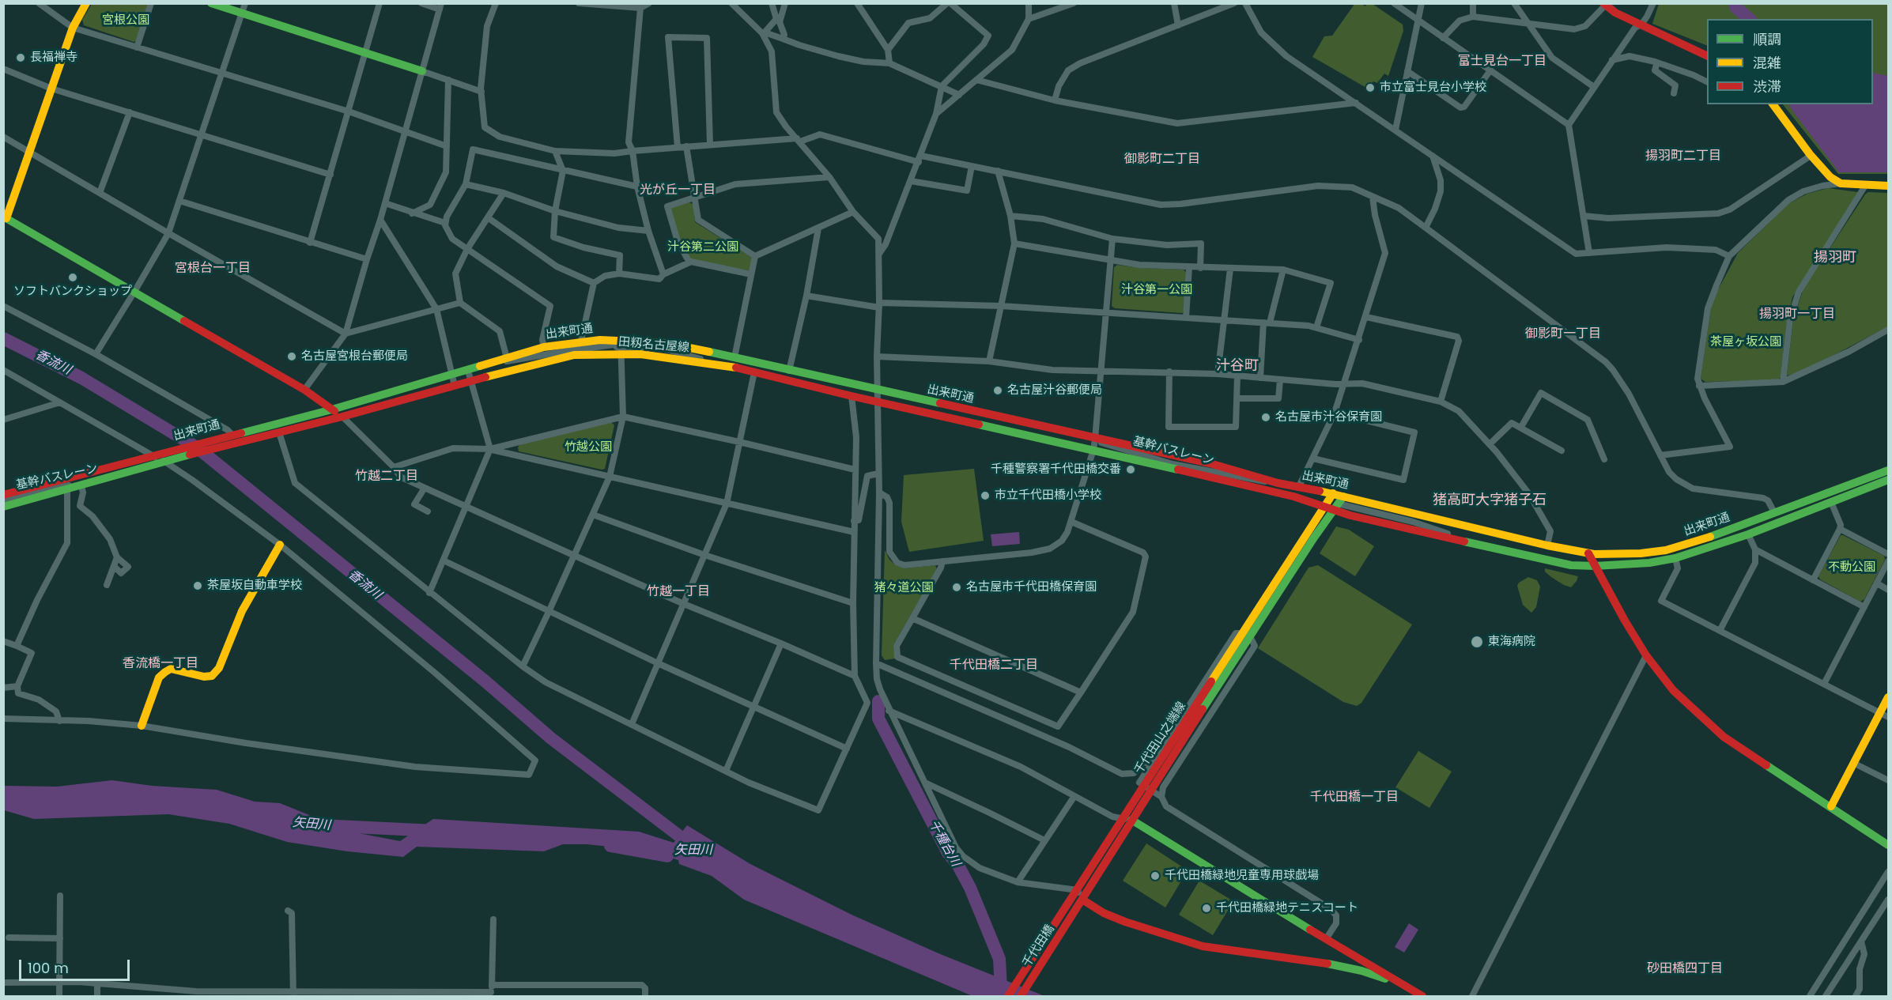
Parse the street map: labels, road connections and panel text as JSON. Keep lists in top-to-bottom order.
{
  "streets": {
    "main road": [
      "出来町通",
      "田籾名古屋線",
      "千代田山之端線",
      "千代田橋"
    ],
    "street": ["基幹バスレーン"]
  },
  "crossings": [
    ["出来町通", "田籾名古屋線"],
    ["出来町通", "基幹バスレーン"],
    ["出来町通", "千代田山之端線"],
    ["千代田山之端線", "千代田橋"]
  ],
  "districts": [
    "富士見台一丁目",
    "揚羽町二丁目",
    "御影町二丁目",
    "光が丘一丁目",
    "揚羽町",
    "宮根台一丁目",
    "揚羽町一丁目",
    "御影町一丁目",
    "汁谷町",
    "竹越二丁目",
    "猪高町大字猪子石",
    "竹越一丁目",
    "香流橋一丁目",
    "千代田橋二丁目",
    "千代田橋一丁目",
    "砂田橋四丁目"
  ],
  "water": ["香流川", "矢田川", "千種台川"],
  "parks": [
    "宮根公園",
    "汁谷第二公園",
    "汁谷第一公園",
    "茶屋ヶ坂公園",
    "竹越公園",
    "不動公園",
    "猪々道公園"
  ],
  "places": [
    "長福禅寺",
    "市立富士見台小学校",
    "ソフトバンクショップ",
    "名古屋宮根台郵便局",
    "名古屋汁谷郵便局",
    "名古屋市汁谷保育園",
    "千種警察署千代田橋交番",
    "市立千代田橋小学校",
    "茶屋坂自動車学校",
    "名古屋市千代田橋保育園",
    "東海病院",
    "千代田橋緑地児童専用球戯場",
    "千代田橋緑地テニスコート"
  ],
  "legend": ["順調", "混雑", "渋滞"],
  "scale_bar": "100 m"
}
